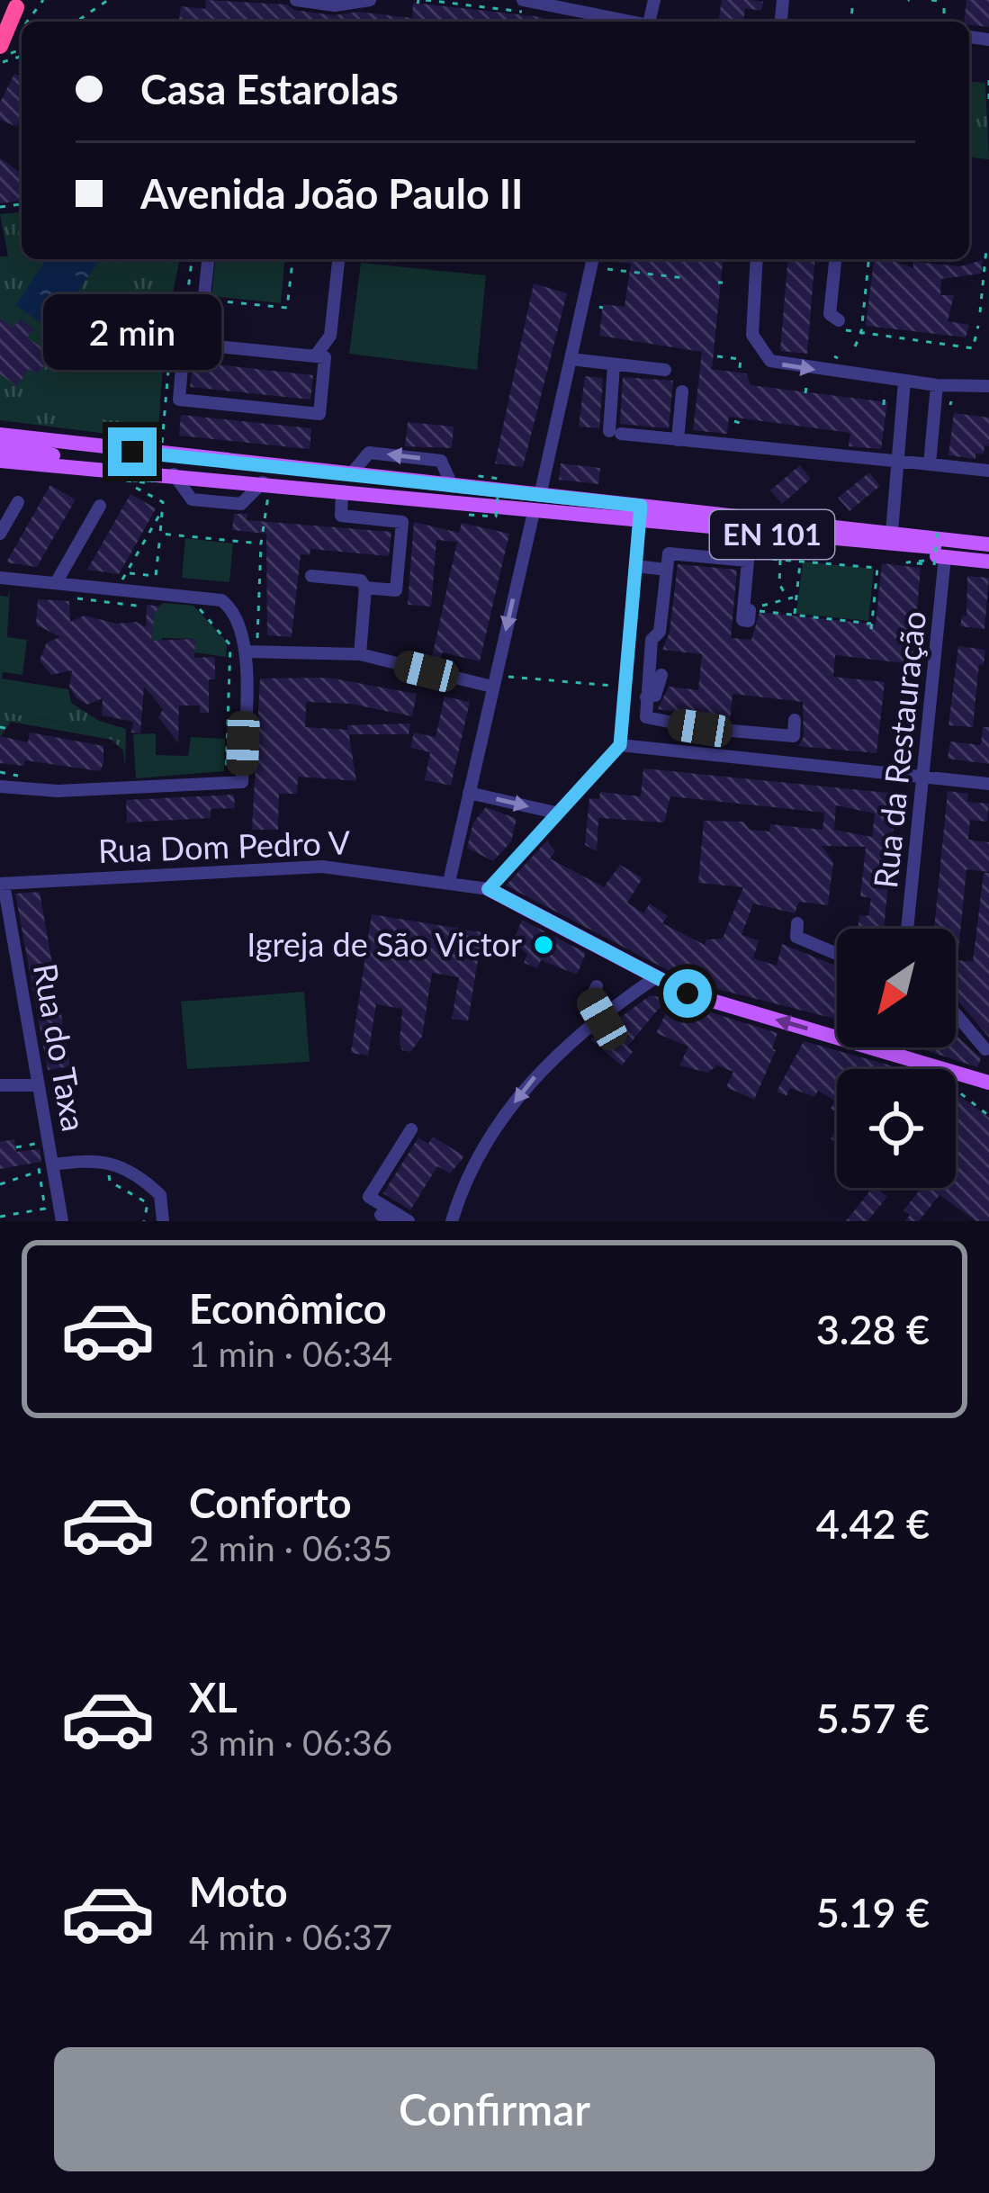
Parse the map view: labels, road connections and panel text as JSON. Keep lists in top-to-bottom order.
{
  "streets": {
    "main road": ["EN 101"],
    "street": ["Rua da Restauração", "Rua Dom Pedro V", "Rua do Taxa"]
  },
  "crossings": [
    ["Rua Dom Pedro V", "Rua do Taxa"]
  ],
  "places": ["Igreja de São Victor"],
  "north": "bottom left",
  "page": {
    "banner": ["Casa Estarolas", "Avenida João Paulo II"],
    "bubble": "2 min",
    "list": [
      {
        "name": "Econômico",
        "note": "1 min · 06:34",
        "value": "3.28 €"
      },
      {
        "name": "Conforto",
        "note": "2 min · 06:35",
        "value": "4.42 €"
      },
      {
        "name": "XL",
        "note": "3 min · 06:36",
        "value": "5.57 €"
      },
      {
        "name": "Moto",
        "note": "4 min · 06:37",
        "value": "5.19 €"
      }
    ],
    "buttons": "Confirmar"
  }
}
